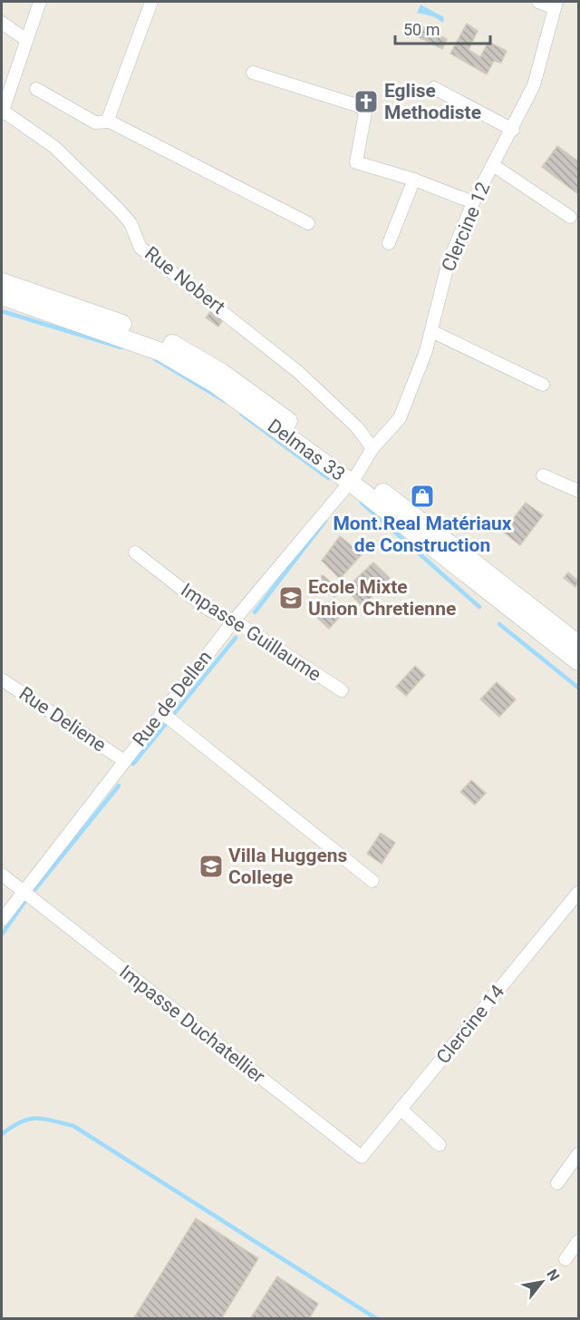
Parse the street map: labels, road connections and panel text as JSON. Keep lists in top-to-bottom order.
{
  "streets": {
    "main road": ["Delmas 33"],
    "street": [
      "Clercine 12",
      "Rue Nobert",
      "Impasse Guillaume",
      "Rue de Dellen",
      "Rue Deliene",
      "Impasse Duchatellier",
      "Clercine 14"
    ]
  },
  "crossings": [
    ["Clercine 12", "Rue Nobert"],
    ["Clercine 12", "Delmas 33"],
    ["Clercine 12", "Rue de Dellen"],
    ["Delmas 33", "Rue de Dellen"],
    ["Impasse Guillaume", "Rue de Dellen"],
    ["Rue de Dellen", "Rue Deliene"],
    ["Rue de Dellen", "Impasse Duchatellier"],
    ["Impasse Duchatellier", "Clercine 14"]
  ],
  "places": {
    "church": ["Eglise Methodiste"],
    "shop": ["Mont.Real Matériaux de Construction"],
    "school or university": ["Ecole Mixte Union Chretienne", "Villa Huggens College"]
  },
  "scale_bar": "50 m",
  "north": "top right"
}
